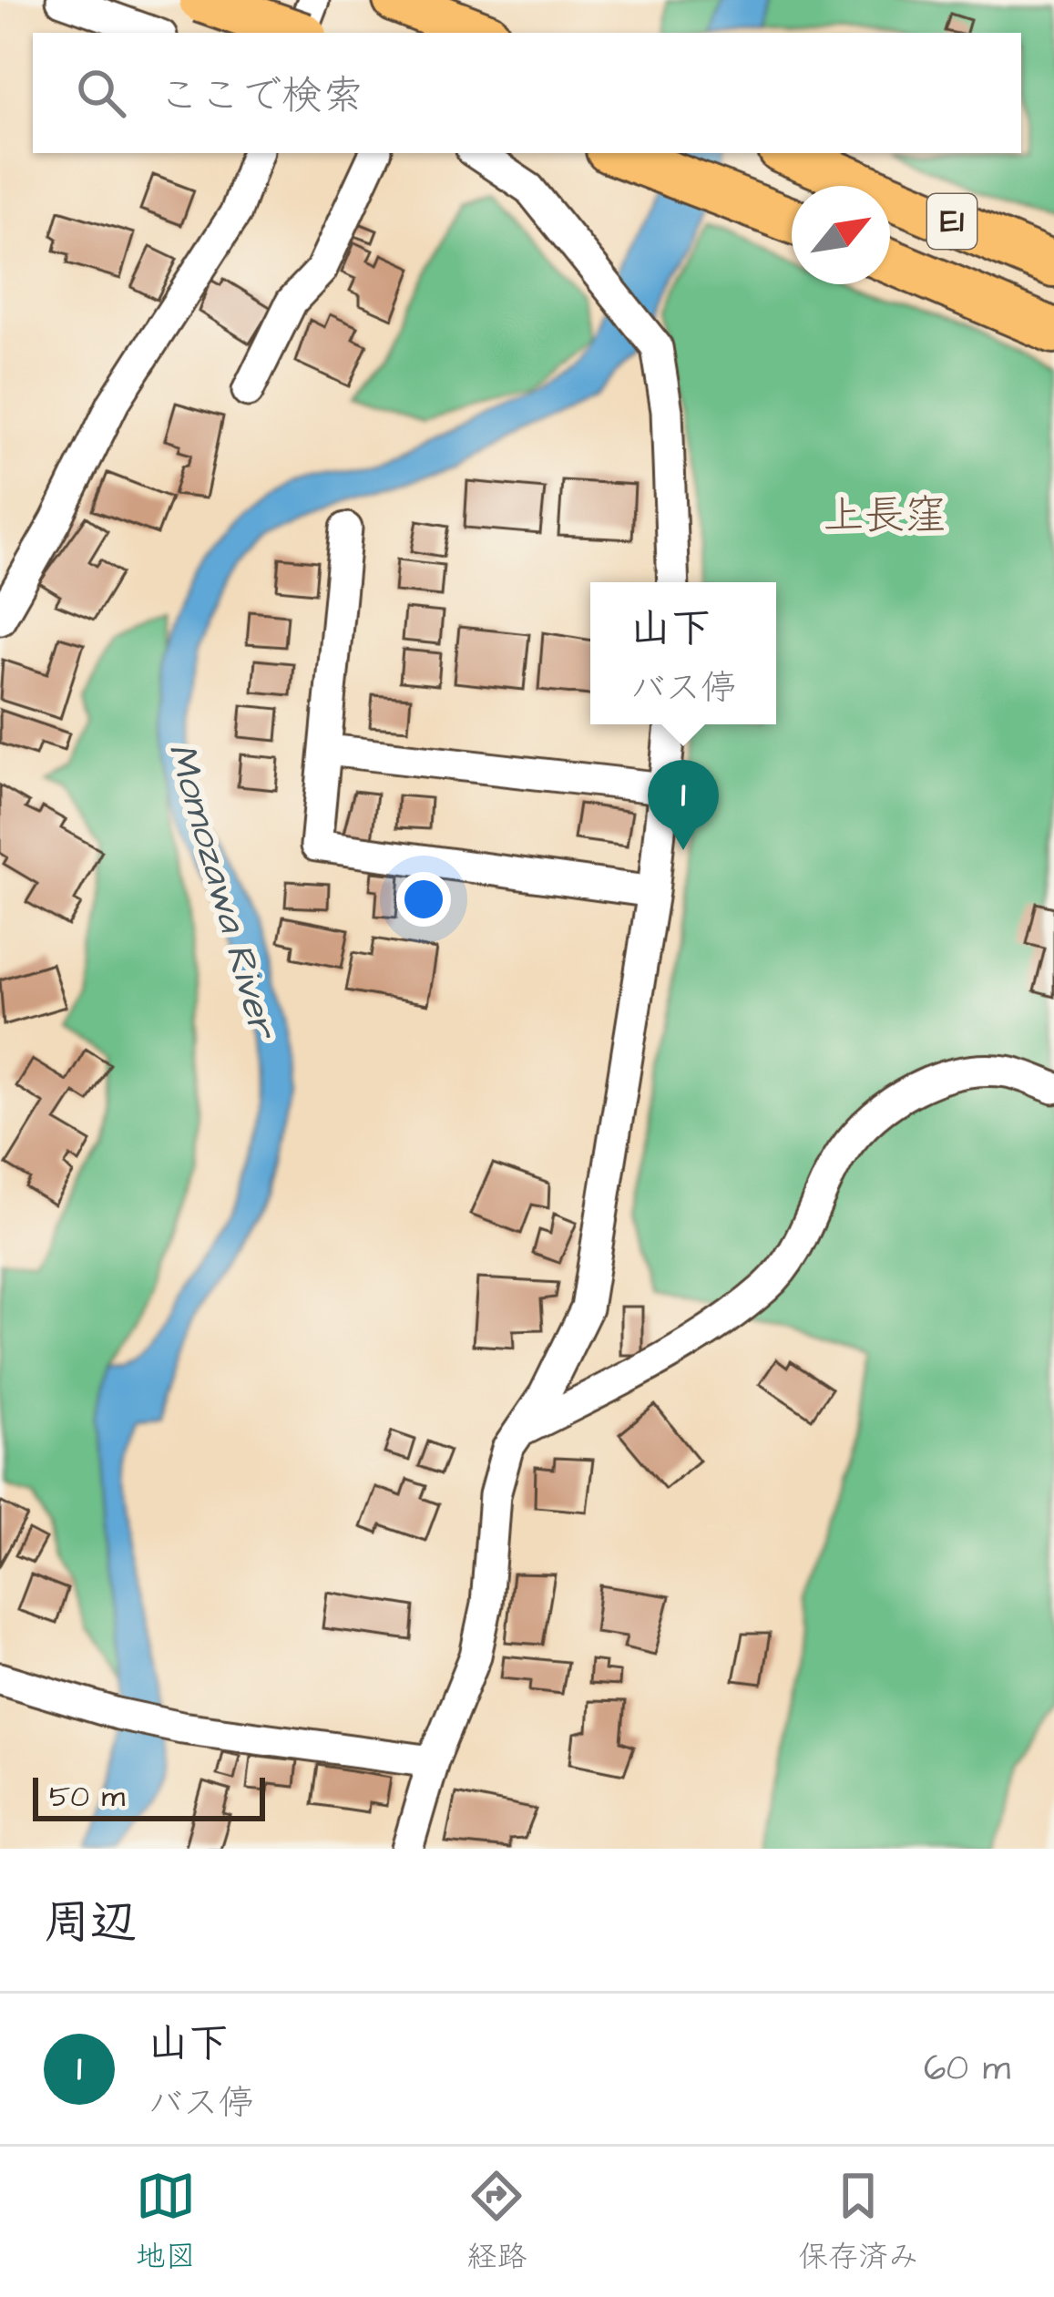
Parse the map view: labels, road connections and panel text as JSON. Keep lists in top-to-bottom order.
{
  "streets": {
    "highway": ["E1"]
  },
  "districts": ["上長窪"],
  "water": ["Momozawa River"],
  "scale_bar": "50 m",
  "north": "top right",
  "page": {
    "search": "ここで検索",
    "popup": ["山下", "バス停"],
    "pins": "1",
    "scale": "50 m",
    "heading": "周辺",
    "list": [
      {
        "mark": "1",
        "name": "山下",
        "note": "バス停",
        "value": "60 m"
      }
    ],
    "nav": ["地図", "経路", "保存済み"]
  }
}
